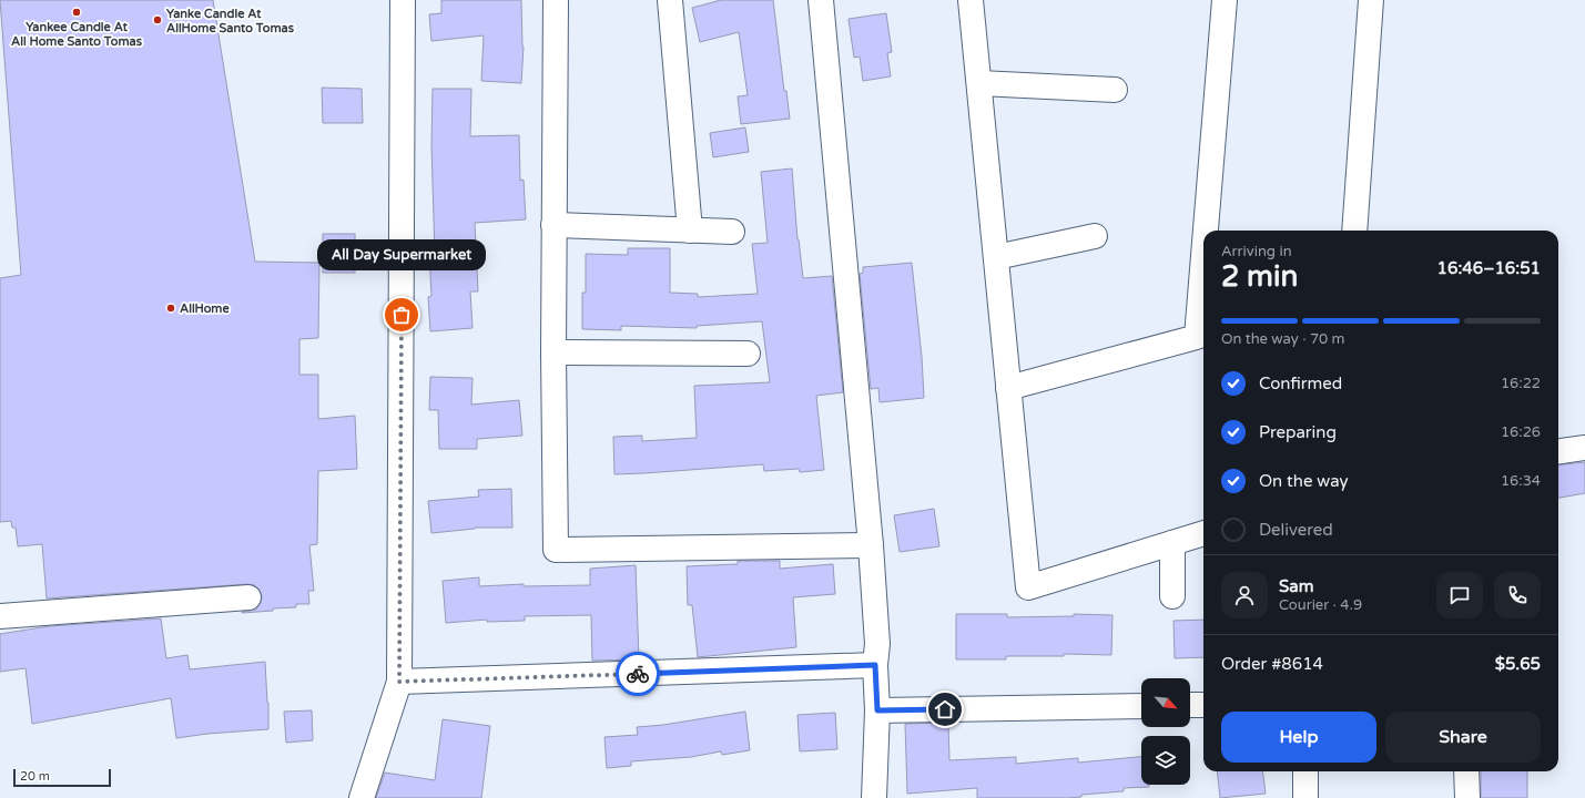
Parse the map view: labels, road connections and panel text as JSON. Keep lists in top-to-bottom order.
{
  "places": [
    "Yankee Candle At All Home Santo Tomas",
    "Yanke Candle At AllHome Santo Tomas",
    "AllHome",
    "All Day Supermarket"
  ],
  "scale_bar": "20 m",
  "north": "bottom right",
  "page": {
    "heading": ["2 min", "Arriving in", "16:46–16:51"],
    "panel": [
      "Sam",
      "Courier · 4.9",
      "Order #8614",
      "$5.65"
    ],
    "bubble": "All Day Supermarket",
    "bar": "On the way · 70 m",
    "list": [
      ["Confirmed", "16:22"],
      ["Preparing", "16:26"],
      ["On the way", "16:34"],
      "Delivered"
    ],
    "buttons": ["Help", "Share"],
    "scale": "20 m"
  }
}
